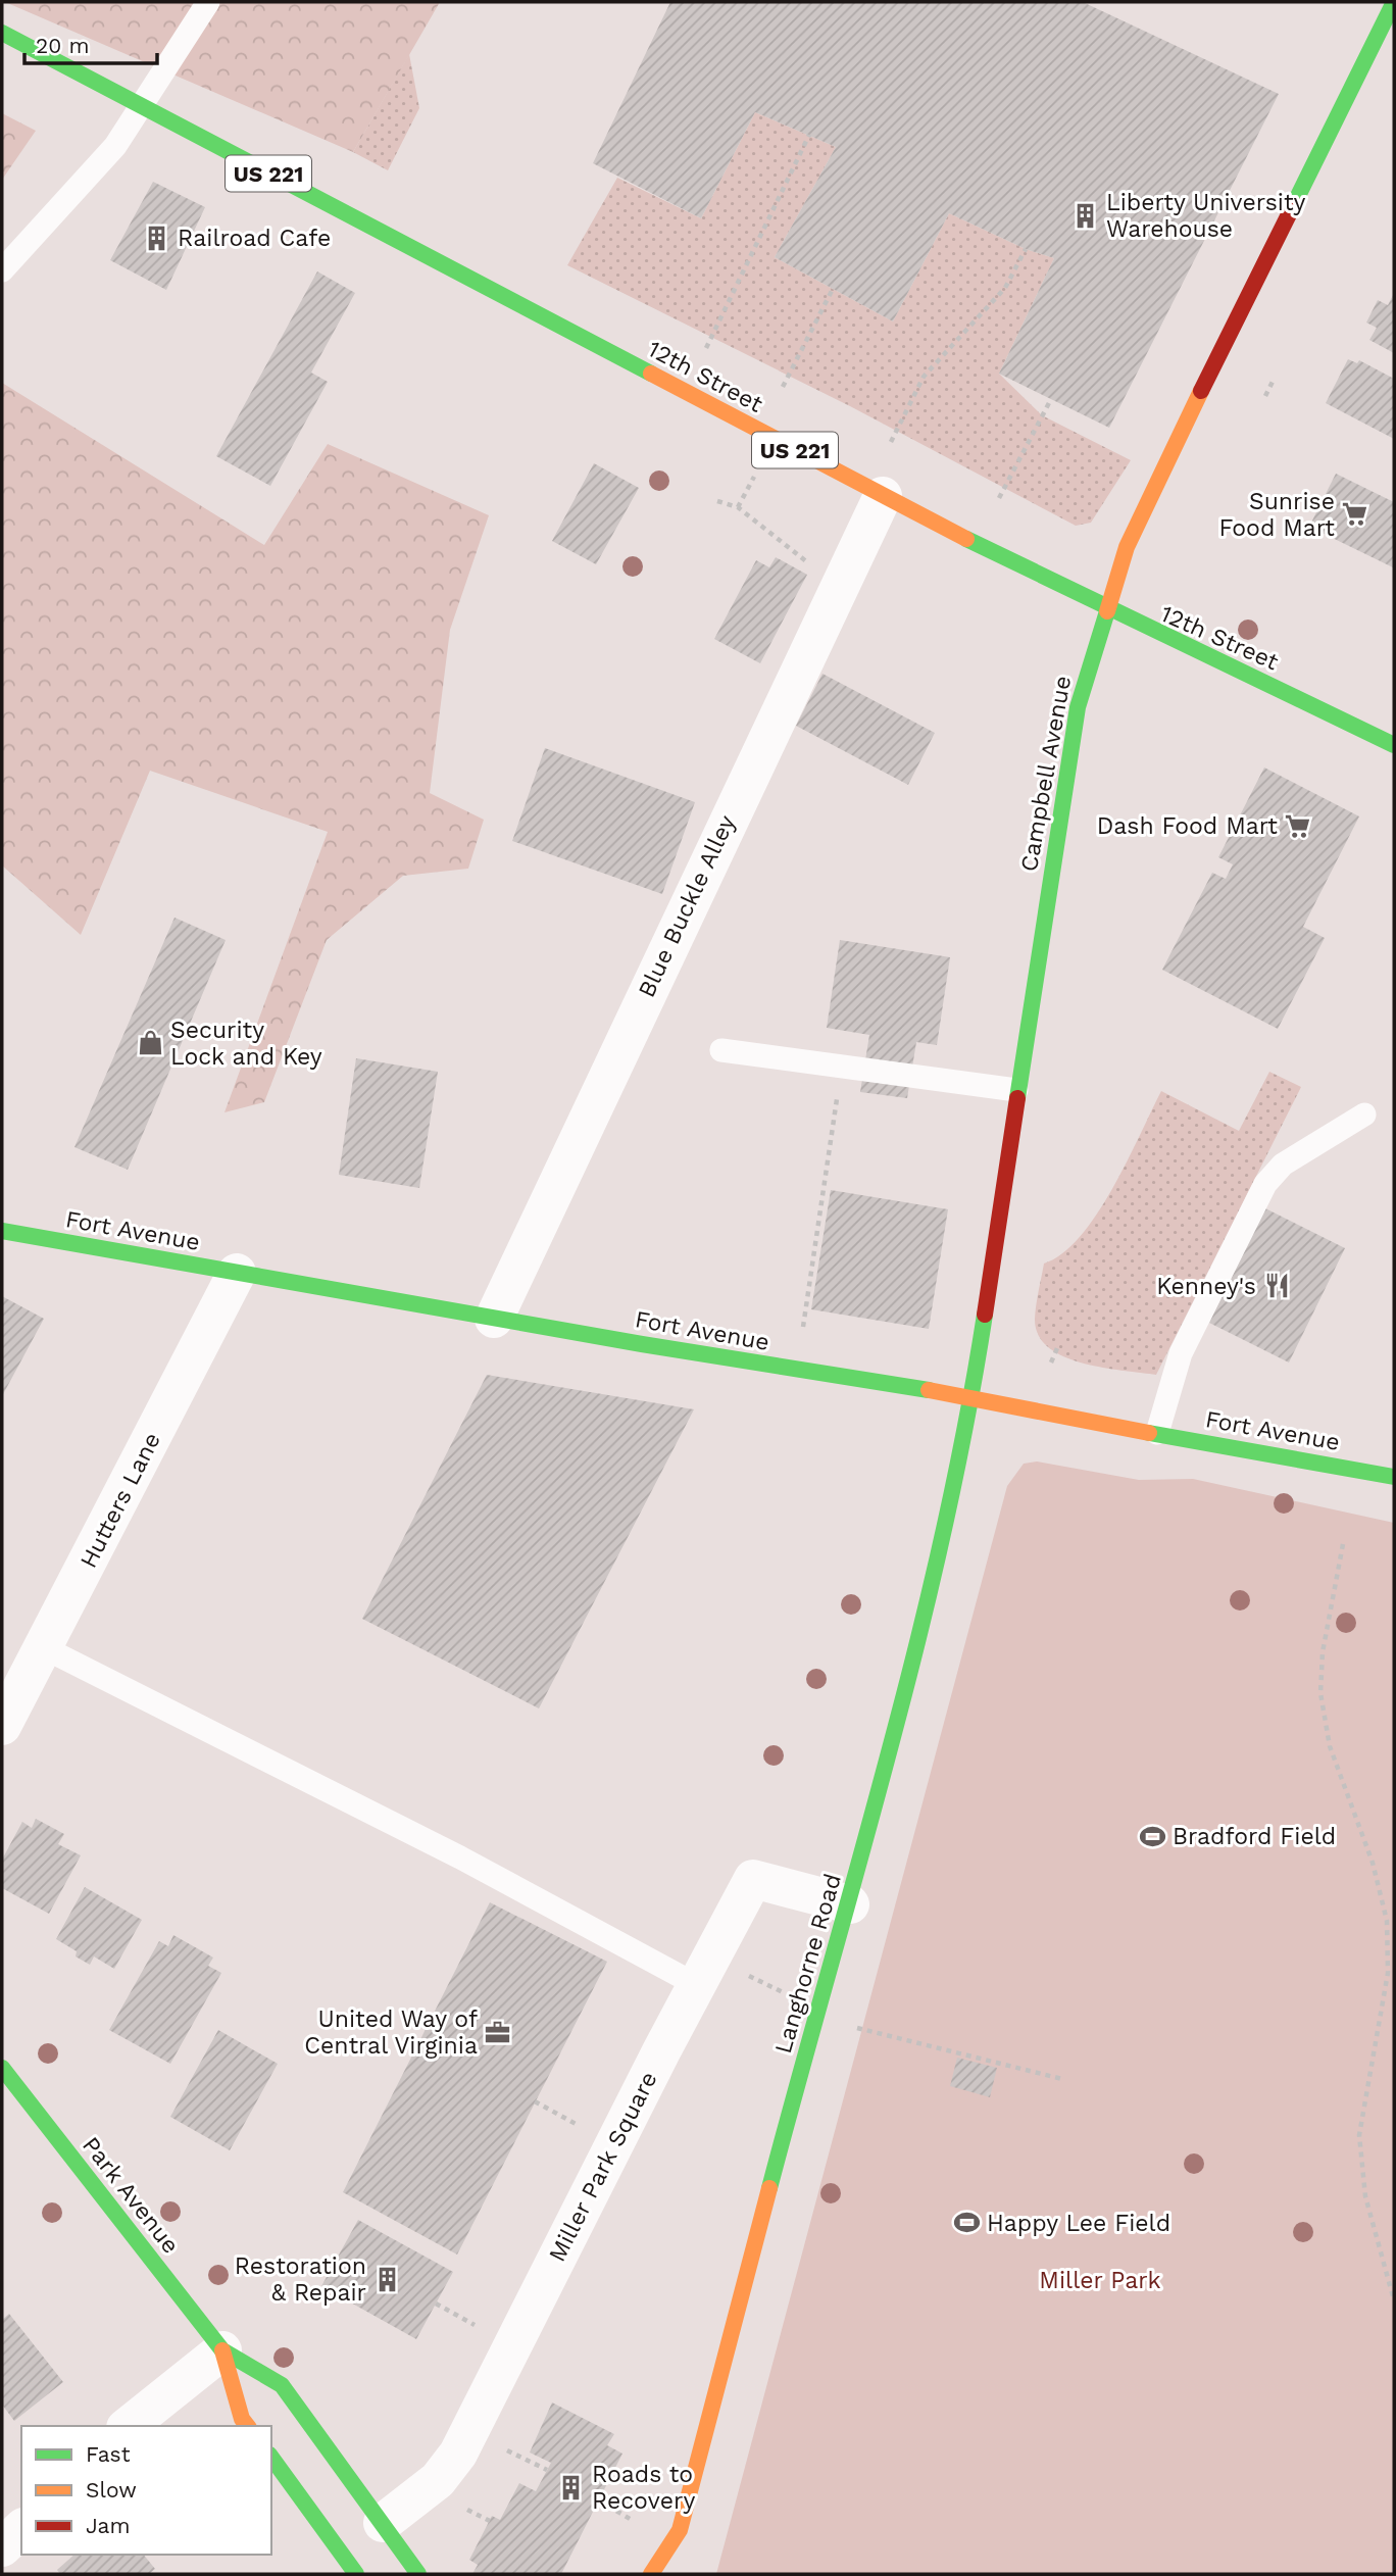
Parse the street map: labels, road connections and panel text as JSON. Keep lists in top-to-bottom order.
{
  "streets": {
    "main road": [
      "US 221",
      "12th Street",
      "Campbell Avenue",
      "Fort Avenue",
      "Langhorne Road",
      "Park Avenue"
    ],
    "street": ["Blue Buckle Alley", "Hutters Lane", "Miller Park Square"]
  },
  "crossings": [
    ["12th Street", "Campbell Avenue"],
    ["12th Street", "Blue Buckle Alley"],
    ["Campbell Avenue", "Fort Avenue"],
    ["Campbell Avenue", "Langhorne Road"],
    ["Blue Buckle Alley", "Fort Avenue"],
    ["Fort Avenue", "Hutters Lane"],
    ["Fort Avenue", "Langhorne Road"],
    ["Langhorne Road", "Miller Park Square"],
    ["Miller Park Square", "Park Avenue"]
  ],
  "parks": ["Miller Park"],
  "places": {
    "building": [
      "Liberty University Warehouse",
      "Railroad Cafe",
      "Restoration & Repair",
      "Roads to Recovery"
    ],
    "supermarket": ["Sunrise Food Mart", "Dash Food Mart"],
    "shop": ["Security Lock and Key"],
    "restaurant": ["Kenney's"],
    "sports": ["Bradford Field", "Happy Lee Field"],
    "office": ["United Way of Central Virginia"]
  },
  "legend": ["Fast", "Slow", "Jam"],
  "scale_bar": "20 m"
}
